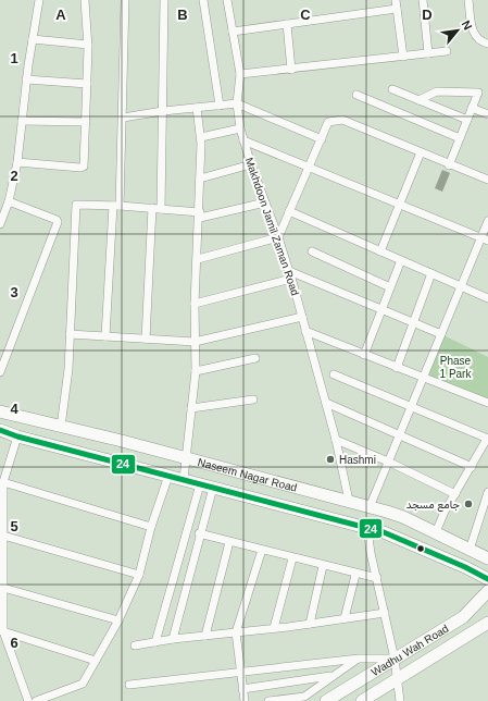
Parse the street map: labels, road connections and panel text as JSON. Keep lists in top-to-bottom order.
{
  "streets": {
    "main road": ["Naseem Nagar Road", "Wadhu Wah Road"],
    "street": ["Makhdoon Jamil Zaman Road"]
  },
  "crossings": [
    ["Makhdoon Jamil Zaman Road", "Naseem Nagar Road"]
  ],
  "parks": ["Phase 1 Park"],
  "places": ["Hashmi", "جامع مسجد"],
  "lines": ["transit line 24"],
  "north": "top right",
  "grid": {
    "columns": [
      "A",
      "B",
      "C",
      "D"
    ],
    "rows": [
      "1",
      "2",
      "3",
      "4",
      "5",
      "6"
    ]
  }
}
